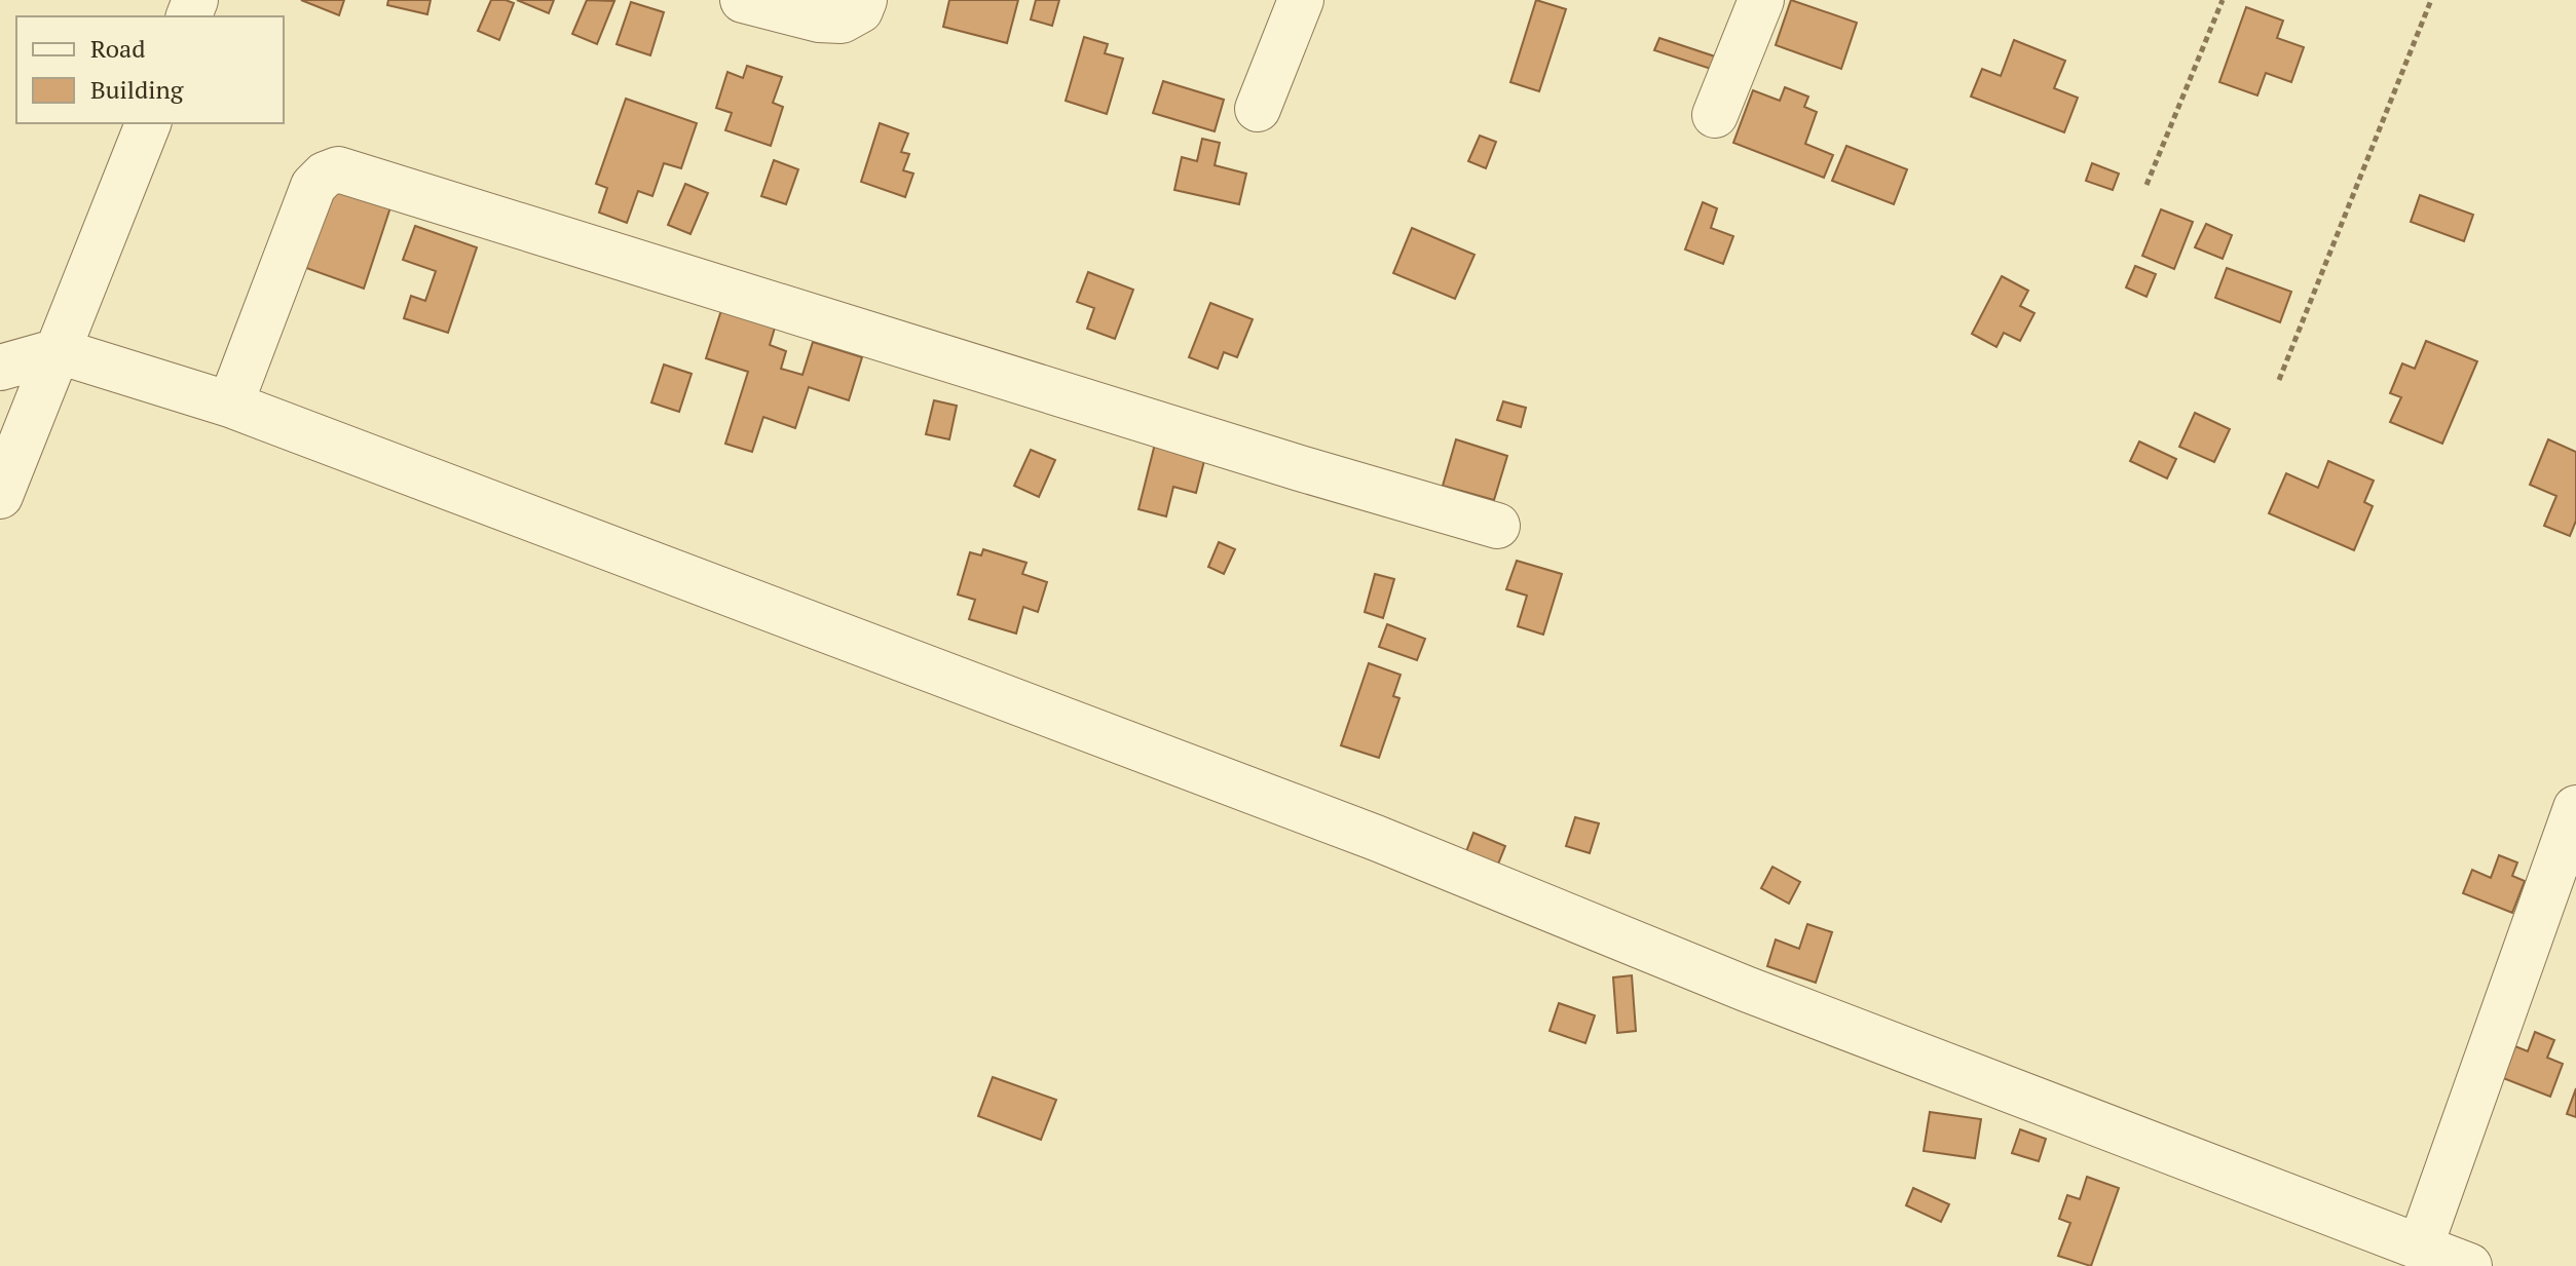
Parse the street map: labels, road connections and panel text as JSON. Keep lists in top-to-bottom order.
{
  "legend": ["Road", "Building"]
}
